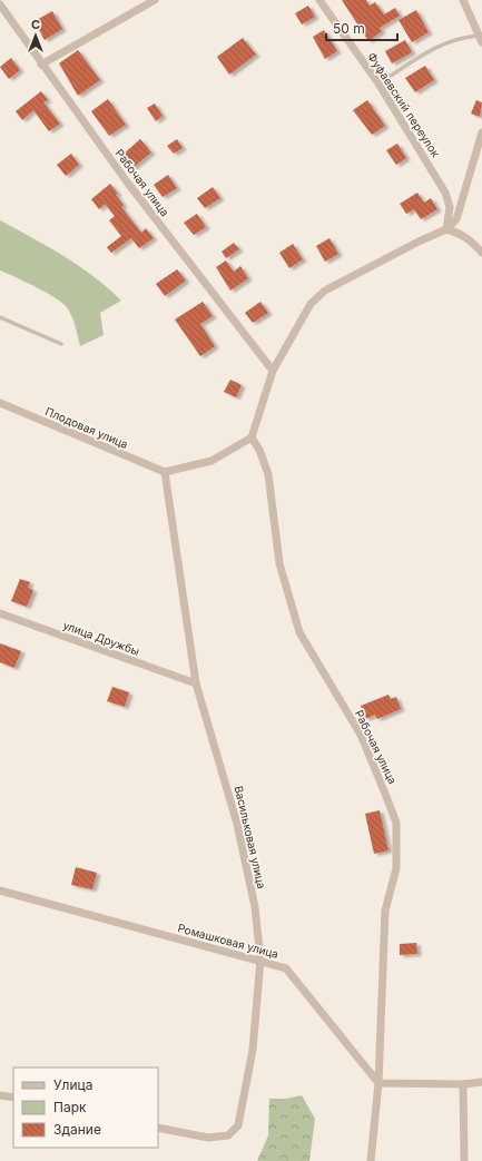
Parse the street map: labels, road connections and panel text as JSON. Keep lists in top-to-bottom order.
{
  "streets": {
    "street": [
      "Фуфаевский переулок",
      "Рабочая улица",
      "Плодовая улица",
      "улица Дружбы",
      "Васильковая улица",
      "Ромашковая улица"
    ]
  },
  "crossings": [
    ["Рабочая улица", "Ромашковая улица"],
    ["Плодовая улица", "Васильковая улица"],
    ["улица Дружбы", "Васильковая улица"],
    ["Васильковая улица", "Ромашковая улица"]
  ],
  "legend": ["Улица", "Парк", "Здание"],
  "scale_bar": "50 m",
  "north": "top"
}
